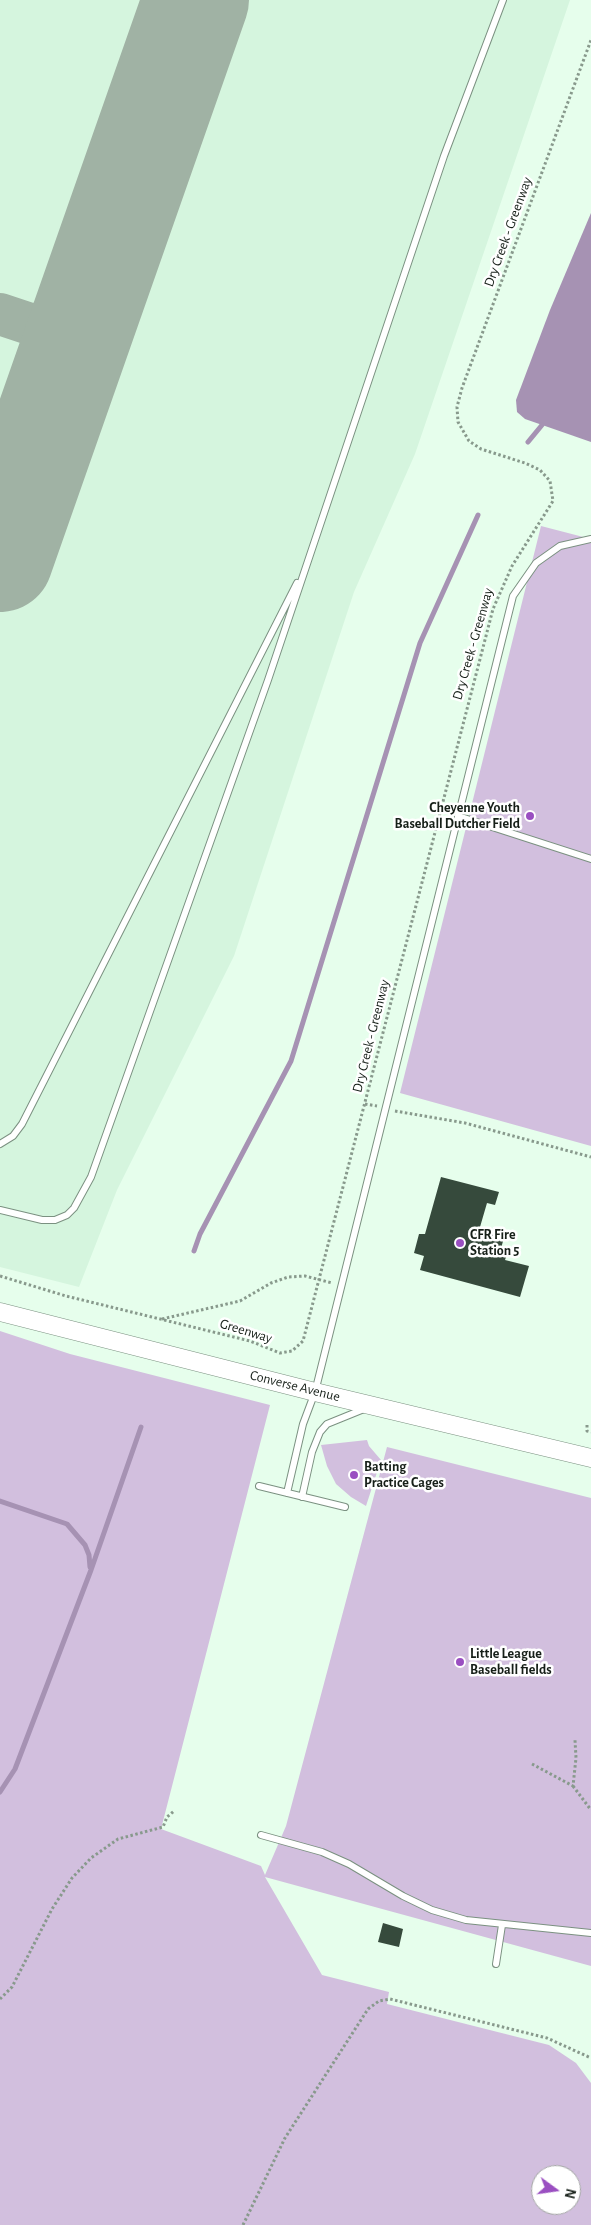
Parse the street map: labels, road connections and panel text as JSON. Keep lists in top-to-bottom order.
{
  "streets": {
    "main road": ["Converse Avenue"],
    "path": ["Dry Creek - Greenway", "Greenway"]
  },
  "crossings": [
    ["Dry Creek - Greenway", "Greenway"]
  ],
  "places": [
    "Cheyenne Youth Baseball Dutcher Field",
    "CFR Fire Station 5",
    "Batting Practice Cages",
    "Little League Baseball fields"
  ],
  "north": "right"
}
